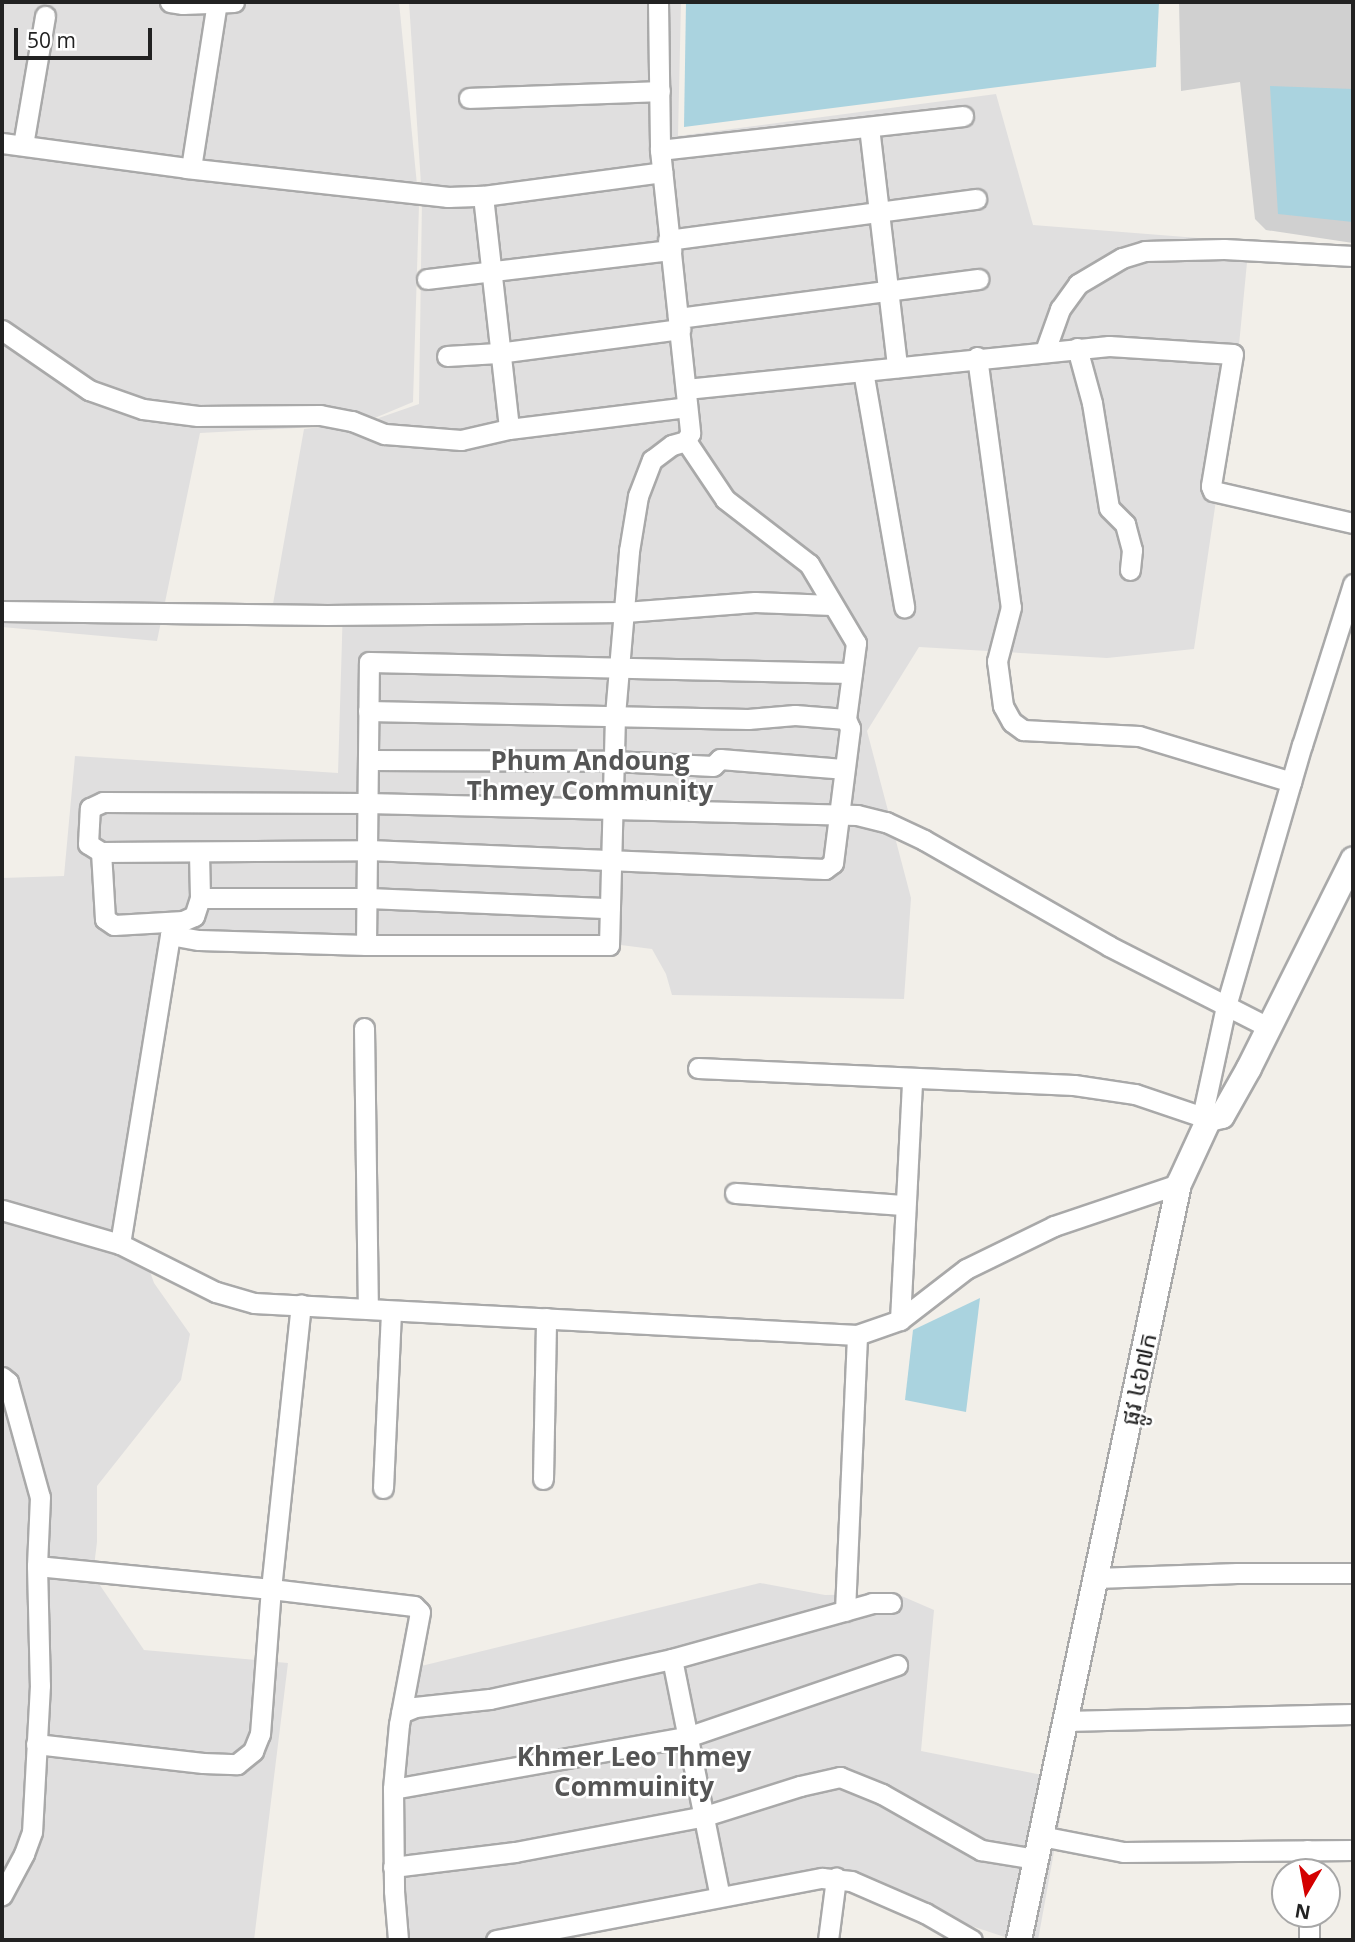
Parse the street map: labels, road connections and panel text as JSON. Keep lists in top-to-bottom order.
{
  "streets": {
    "street": ["ផ្លូវ ៤៦៧ក"]
  },
  "districts": ["Phum Andoung Thmey Community", "Khmer Leo Thmey Commuinity"],
  "scale_bar": "50 m",
  "north": "bottom"
}
